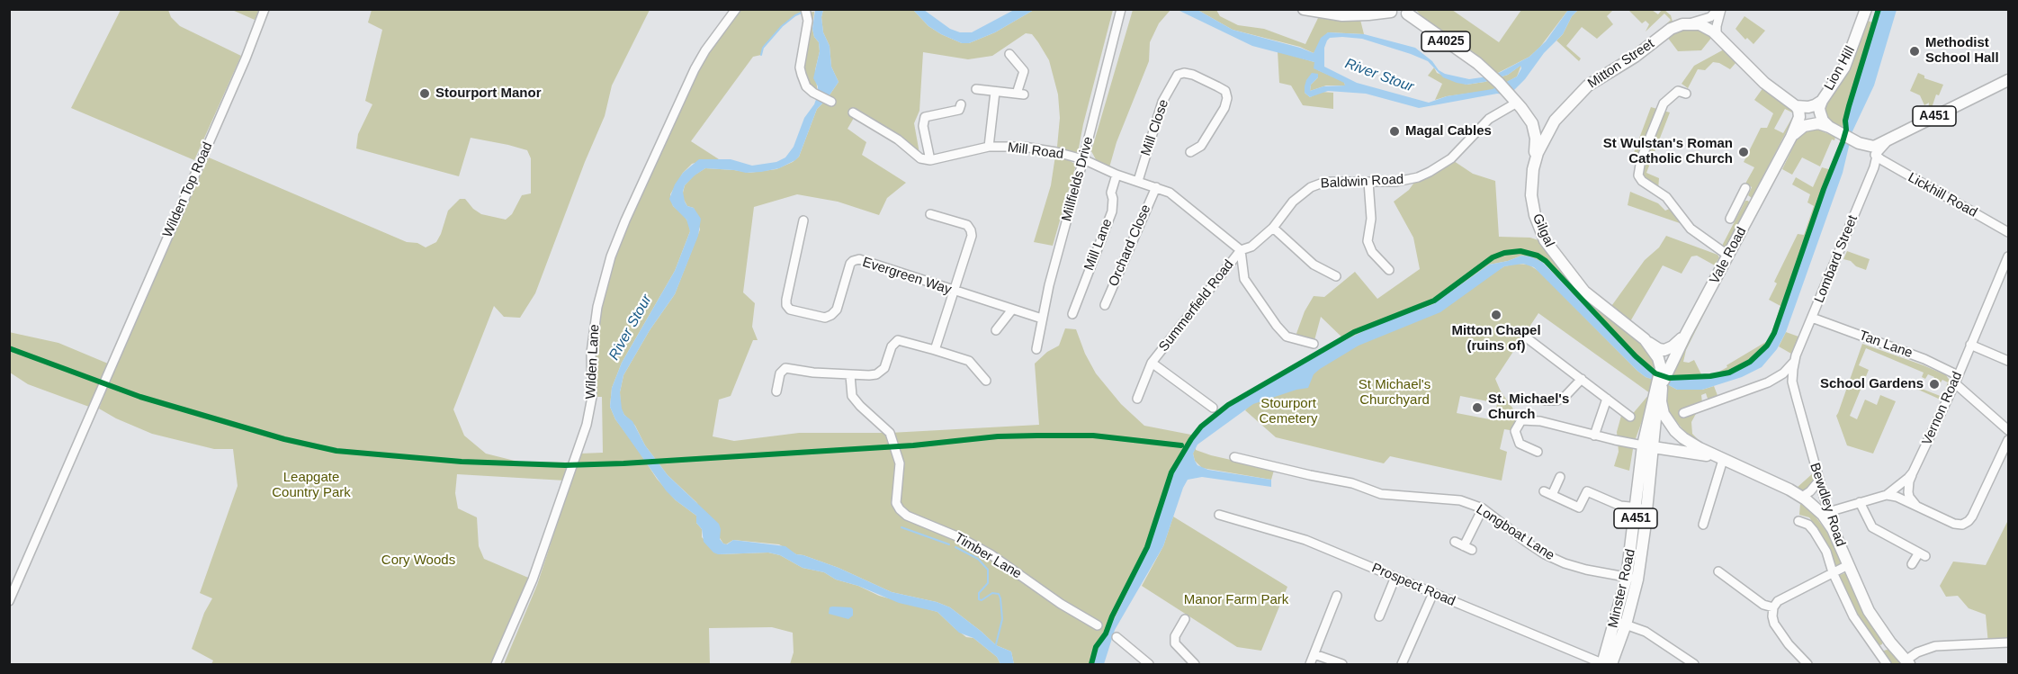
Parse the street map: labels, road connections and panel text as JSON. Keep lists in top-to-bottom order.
{
  "streets": {
    "main road": [
      "A4025",
      "Mitton Street",
      "Lion Hill",
      "A451",
      "Gilgal",
      "Vale Road",
      "Bewdley Road",
      "Minster Road"
    ],
    "street": [
      "Mill Close",
      "Mill Road",
      "Millfields Drive",
      "Baldwin Road",
      "Wilden Top Road",
      "Lickhill Road",
      "Mill Lane",
      "Orchard Close",
      "Lombard Street",
      "Evergreen Way",
      "Summerfield Road",
      "Tan Lane",
      "Wilden Lane",
      "Vernon Road",
      "Longboat Lane",
      "Timber Lane",
      "Prospect Road"
    ]
  },
  "crossings": [
    ["A4025", "Mitton Street"],
    ["A4025", "Baldwin Road"],
    ["A4025", "Gilgal"],
    ["Mitton Street", "Gilgal"],
    ["Lion Hill", "A451"],
    ["A451", "Lickhill Road"],
    ["A451", "Vale Road"],
    ["A451", "Lombard Street"],
    ["Mill Close", "Mill Road"],
    ["Mill Road", "Millfields Drive"],
    ["Mill Road", "Baldwin Road"],
    ["Mill Road", "Mill Lane"],
    ["Mill Road", "Orchard Close"],
    ["Mill Road", "Summerfield Road"],
    ["Millfields Drive", "Evergreen Way"],
    ["Baldwin Road", "Summerfield Road"],
    ["Lickhill Road", "Lombard Street"],
    ["Gilgal", "Vale Road"],
    ["Gilgal", "Minster Road"],
    ["Vale Road", "Minster Road"],
    ["Lombard Street", "Tan Lane"],
    ["Lombard Street", "Bewdley Road"],
    ["Tan Lane", "Vernon Road"],
    ["Vernon Road", "Bewdley Road"],
    ["Longboat Lane", "Minster Road"],
    ["Prospect Road", "Minster Road"]
  ],
  "water": ["River Stour"],
  "parks": [
    "St Michael's Churchyard",
    "Stourport Cemetery",
    "Leapgate Country Park",
    "Cory Woods",
    "Manor Farm Park"
  ],
  "places": [
    "Methodist School Hall",
    "Stourport Manor",
    "Magal Cables",
    "St Wulstan's Roman Catholic Church",
    "Mitton Chapel (ruins of)",
    "School Gardens",
    "St. Michael's Church"
  ]
}
